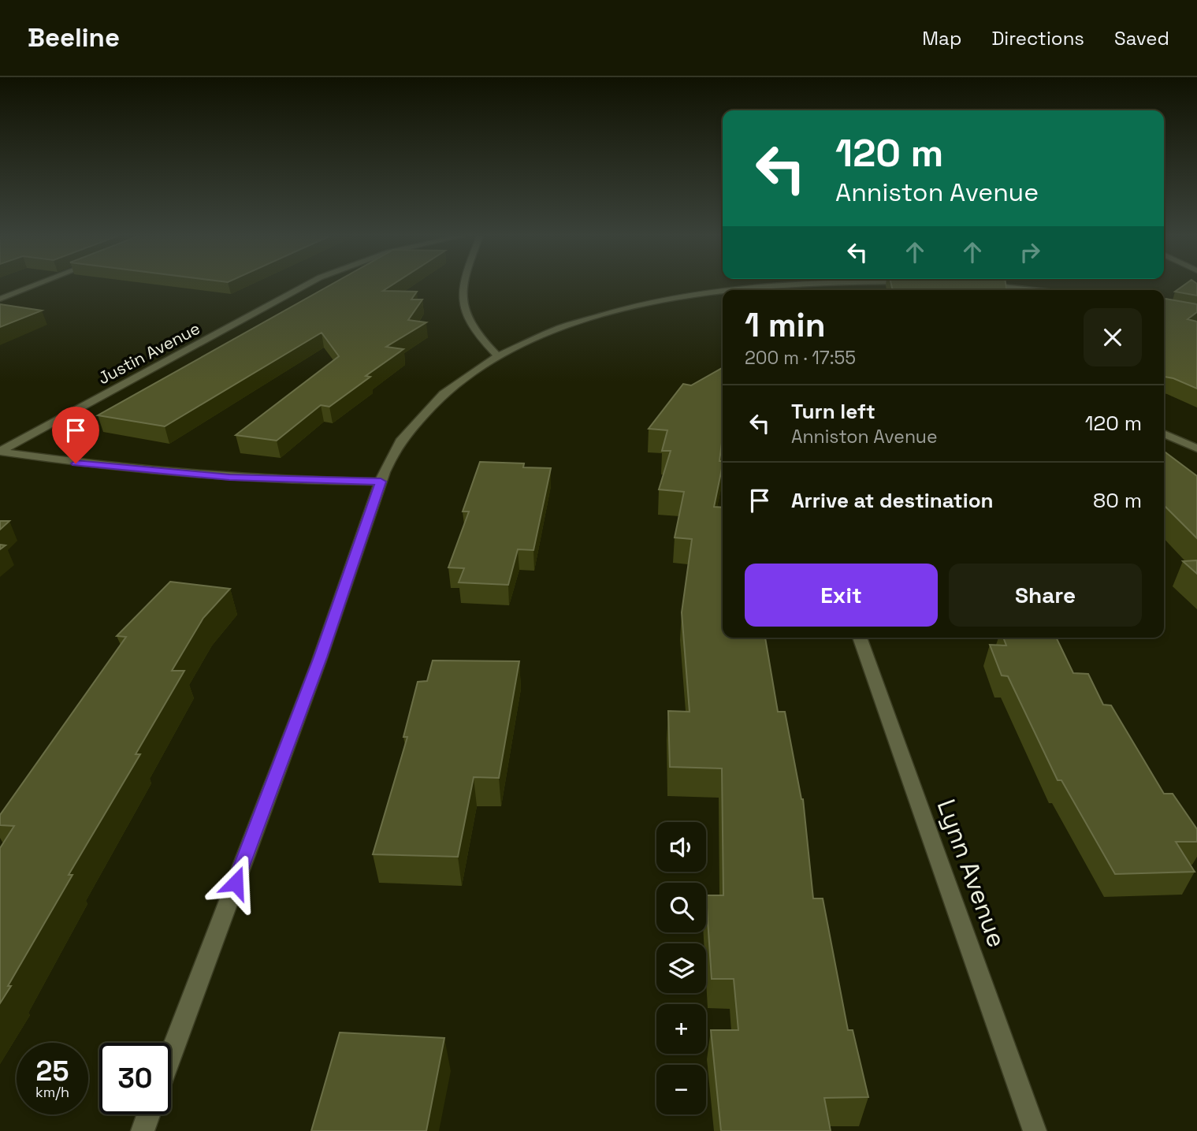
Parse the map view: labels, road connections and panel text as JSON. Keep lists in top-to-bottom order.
{
  "streets": {
    "street": ["Justin Avenue", "Lynn Avenue"]
  },
  "page": {
    "header": "Beeline",
    "nav": ["Map", "Directions", "Saved"],
    "turn": ["120 m", "Anniston Avenue"],
    "heading": ["1 min", "200 m · 17:55"],
    "list": [
      {
        "name": "Turn left",
        "note": "Anniston Avenue",
        "value": "120 m"
      },
      {
        "name": "Arrive at destination",
        "value": "80 m"
      }
    ],
    "buttons": ["Exit", "Share"],
    "map_buttons": ["+", "−"],
    "speed": "25 km/h",
    "limit": "30"
  }
}
